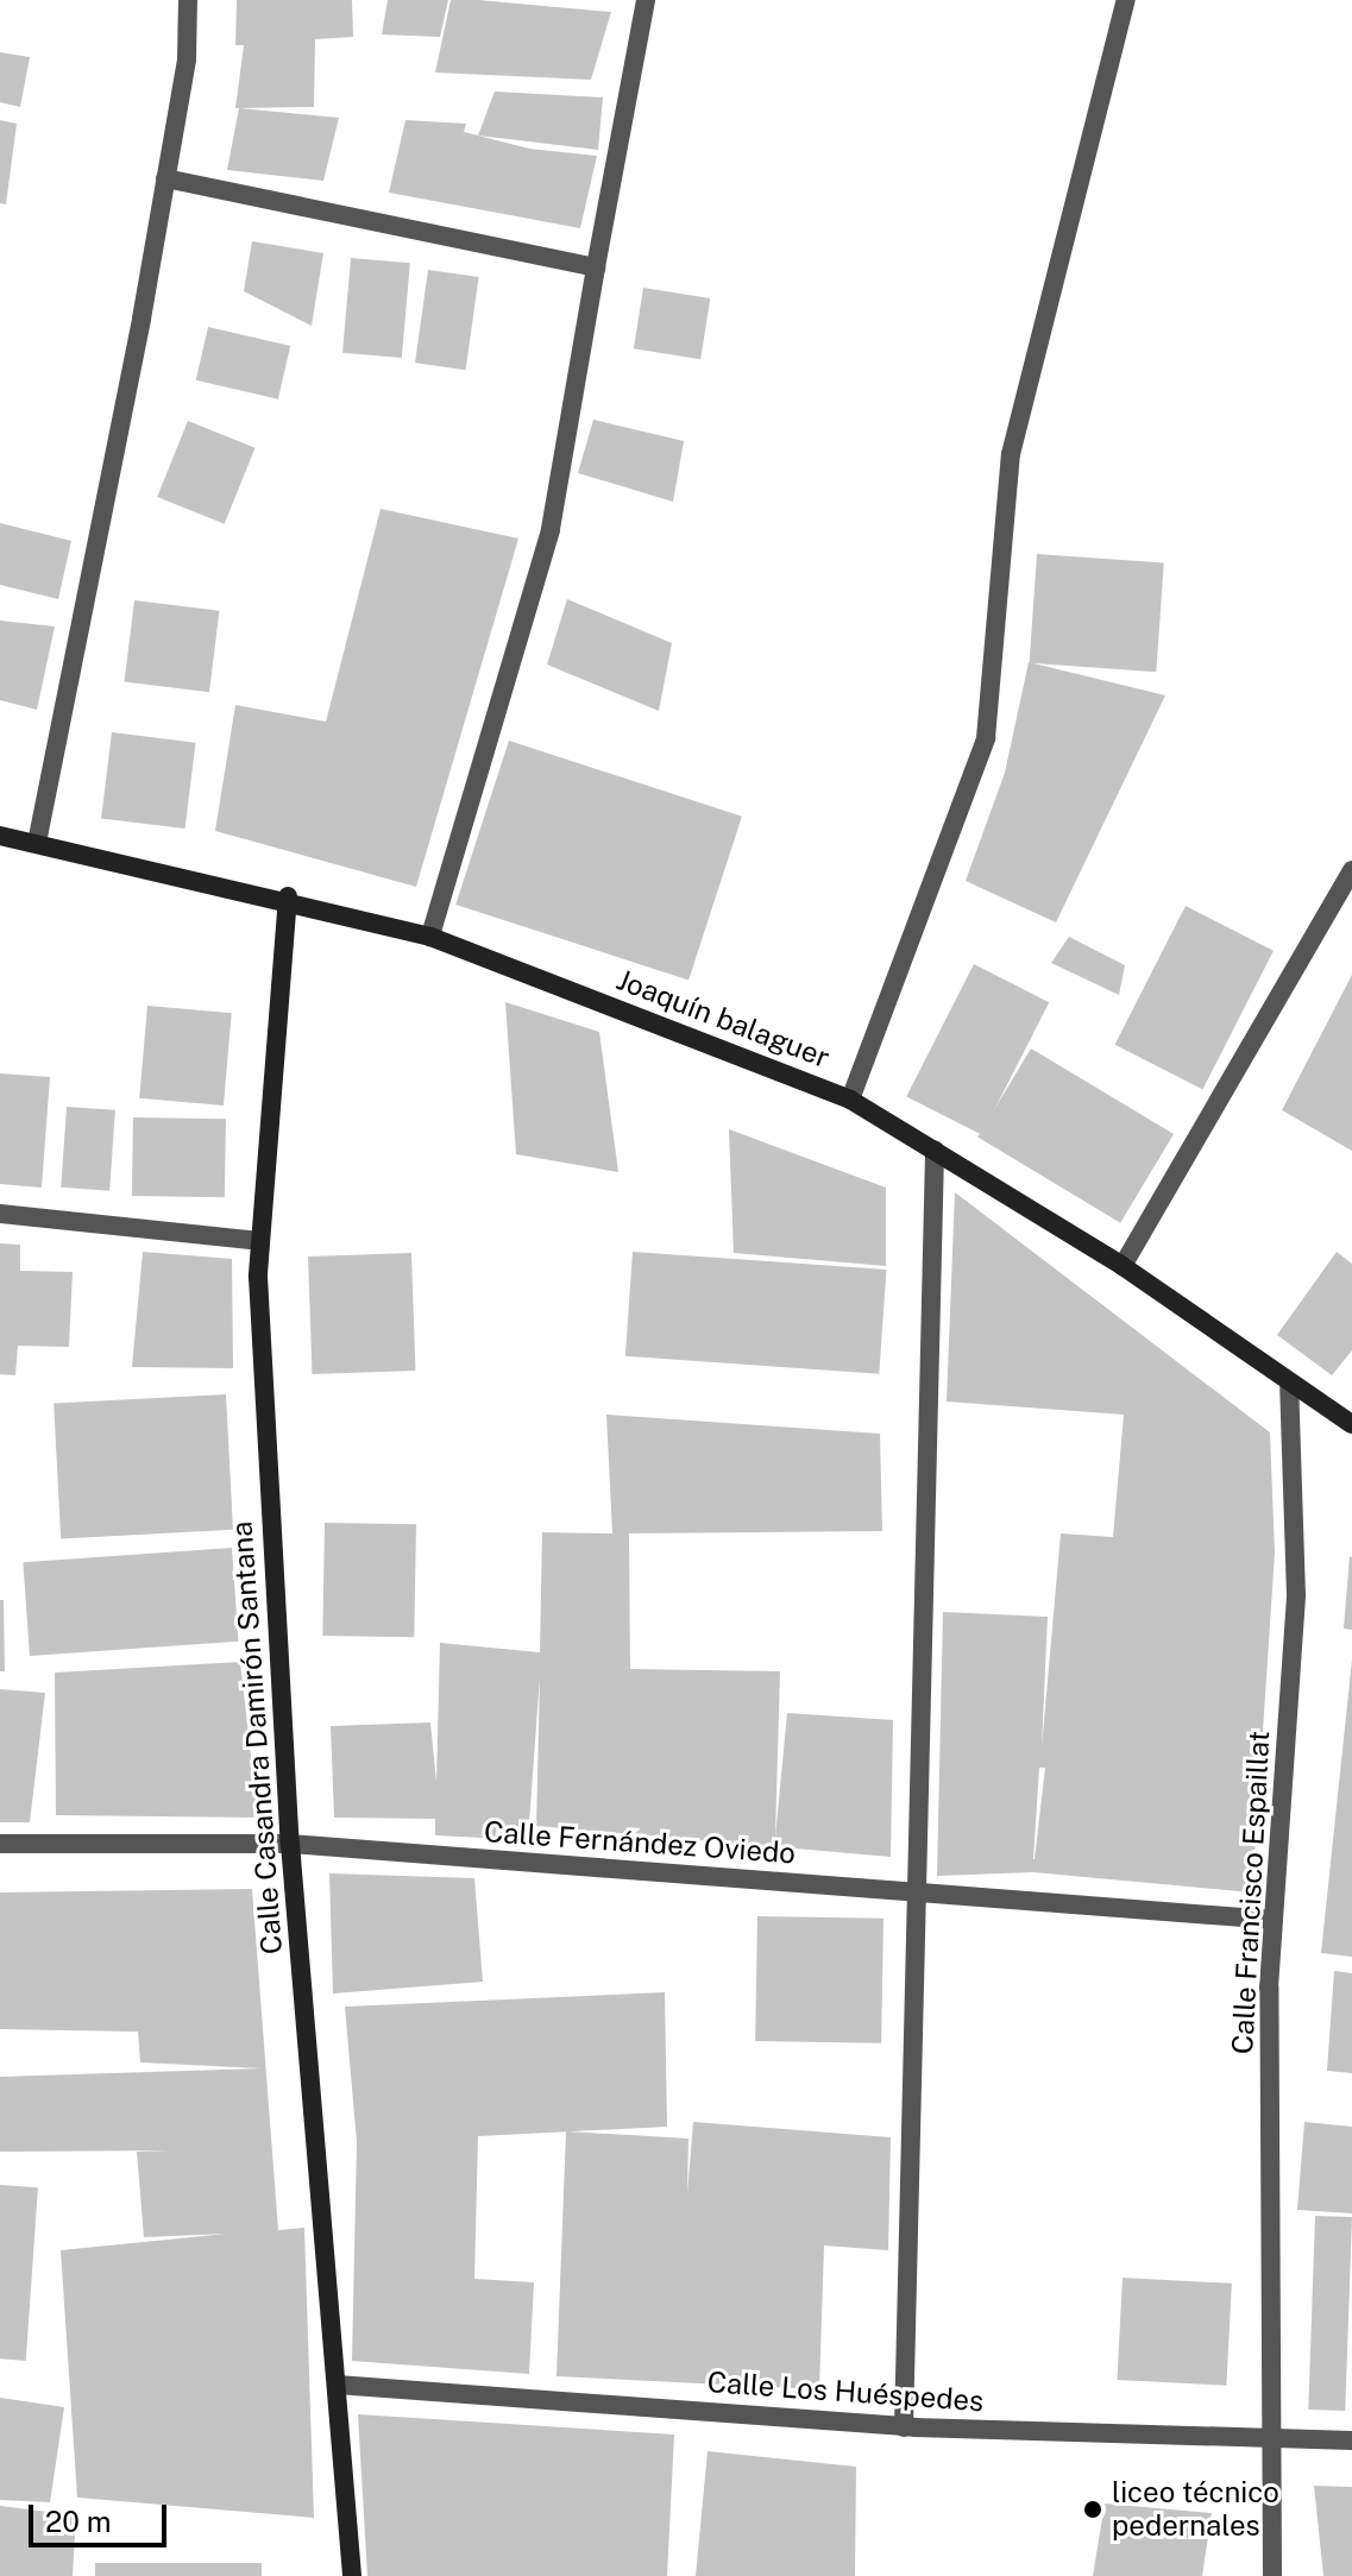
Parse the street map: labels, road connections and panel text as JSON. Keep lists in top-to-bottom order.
{
  "streets": {
    "main road": ["Joaquín balaguer", "Calle Casandra Damirón Santana"],
    "street": ["Calle Fernández Oviedo", "Calle Francisco Espaillat", "Calle Los Huéspedes"]
  },
  "crossings": [
    ["Joaquín balaguer", "Calle Casandra Damirón Santana"],
    ["Joaquín balaguer", "Calle Francisco Espaillat"],
    ["Calle Casandra Damirón Santana", "Calle Fernández Oviedo"],
    ["Calle Casandra Damirón Santana", "Calle Los Huéspedes"],
    ["Calle Fernández Oviedo", "Calle Francisco Espaillat"],
    ["Calle Francisco Espaillat", "Calle Los Huéspedes"]
  ],
  "places": ["liceo técnico pedernales"],
  "scale_bar": "20 m"
}
